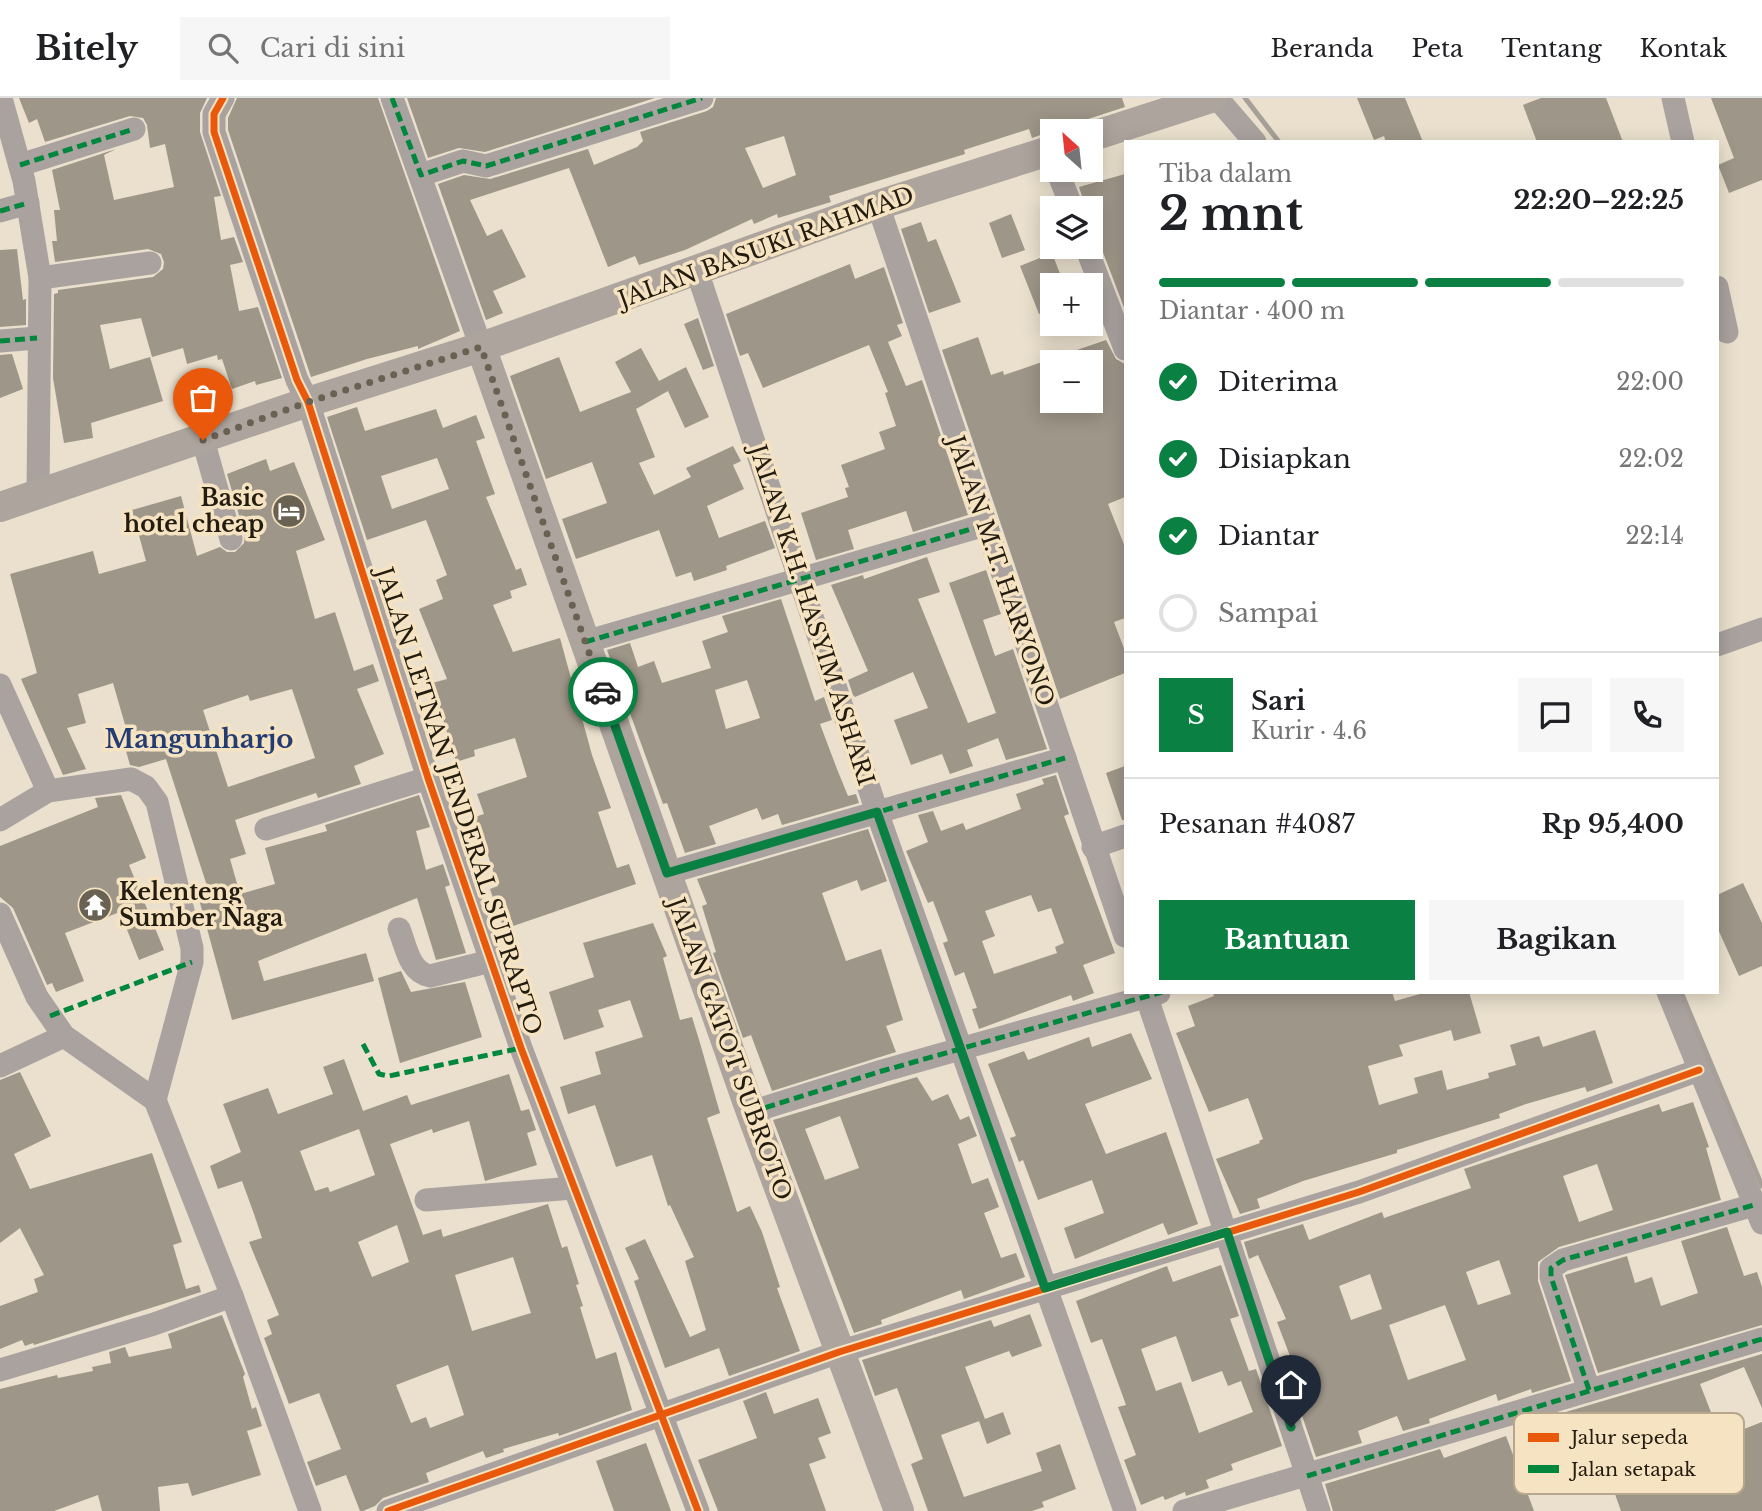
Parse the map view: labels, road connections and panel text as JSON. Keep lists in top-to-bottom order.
{
  "streets": {
    "main road": ["JALAN BASUKI RAHMAD", "JALAN GATOT SUBROTO"],
    "street": ["JALAN M.T. HARYONO", "JALAN K.H. HASYIM ASHARI", "JALAN LETNAN JENDERAL SUPRAPTO"]
  },
  "crossings": [
    ["JALAN BASUKI RAHMAD", "JALAN M.T. HARYONO"],
    ["JALAN BASUKI RAHMAD", "JALAN K.H. HASYIM ASHARI"],
    ["JALAN BASUKI RAHMAD", "JALAN LETNAN JENDERAL SUPRAPTO"],
    ["JALAN BASUKI RAHMAD", "JALAN GATOT SUBROTO"]
  ],
  "districts": ["Mangunharjo"],
  "places": {
    "hotel": ["Basic hotel cheap"],
    "temple": ["Kelenteng Sumber Naga"]
  },
  "legend": ["Jalur sepeda", "Jalan setapak"],
  "north": "top left",
  "page": {
    "header": "Bitely",
    "search": "Cari di sini",
    "nav": [
      "Beranda",
      "Peta",
      "Tentang",
      "Kontak"
    ],
    "map_buttons": ["+", "−"],
    "heading": ["2 mnt", "Tiba dalam", "22:20–22:25"],
    "panel": [
      "Sari",
      "Kurir · 4.6",
      "Pesanan #4087",
      "Rp 95,400"
    ],
    "bar": "Diantar · 400 m",
    "list": [
      ["Diterima", "22:00"],
      ["Disiapkan", "22:02"],
      ["Diantar", "22:14"],
      "Sampai"
    ],
    "round": "S",
    "buttons": ["Bantuan", "Bagikan"]
  }
}
